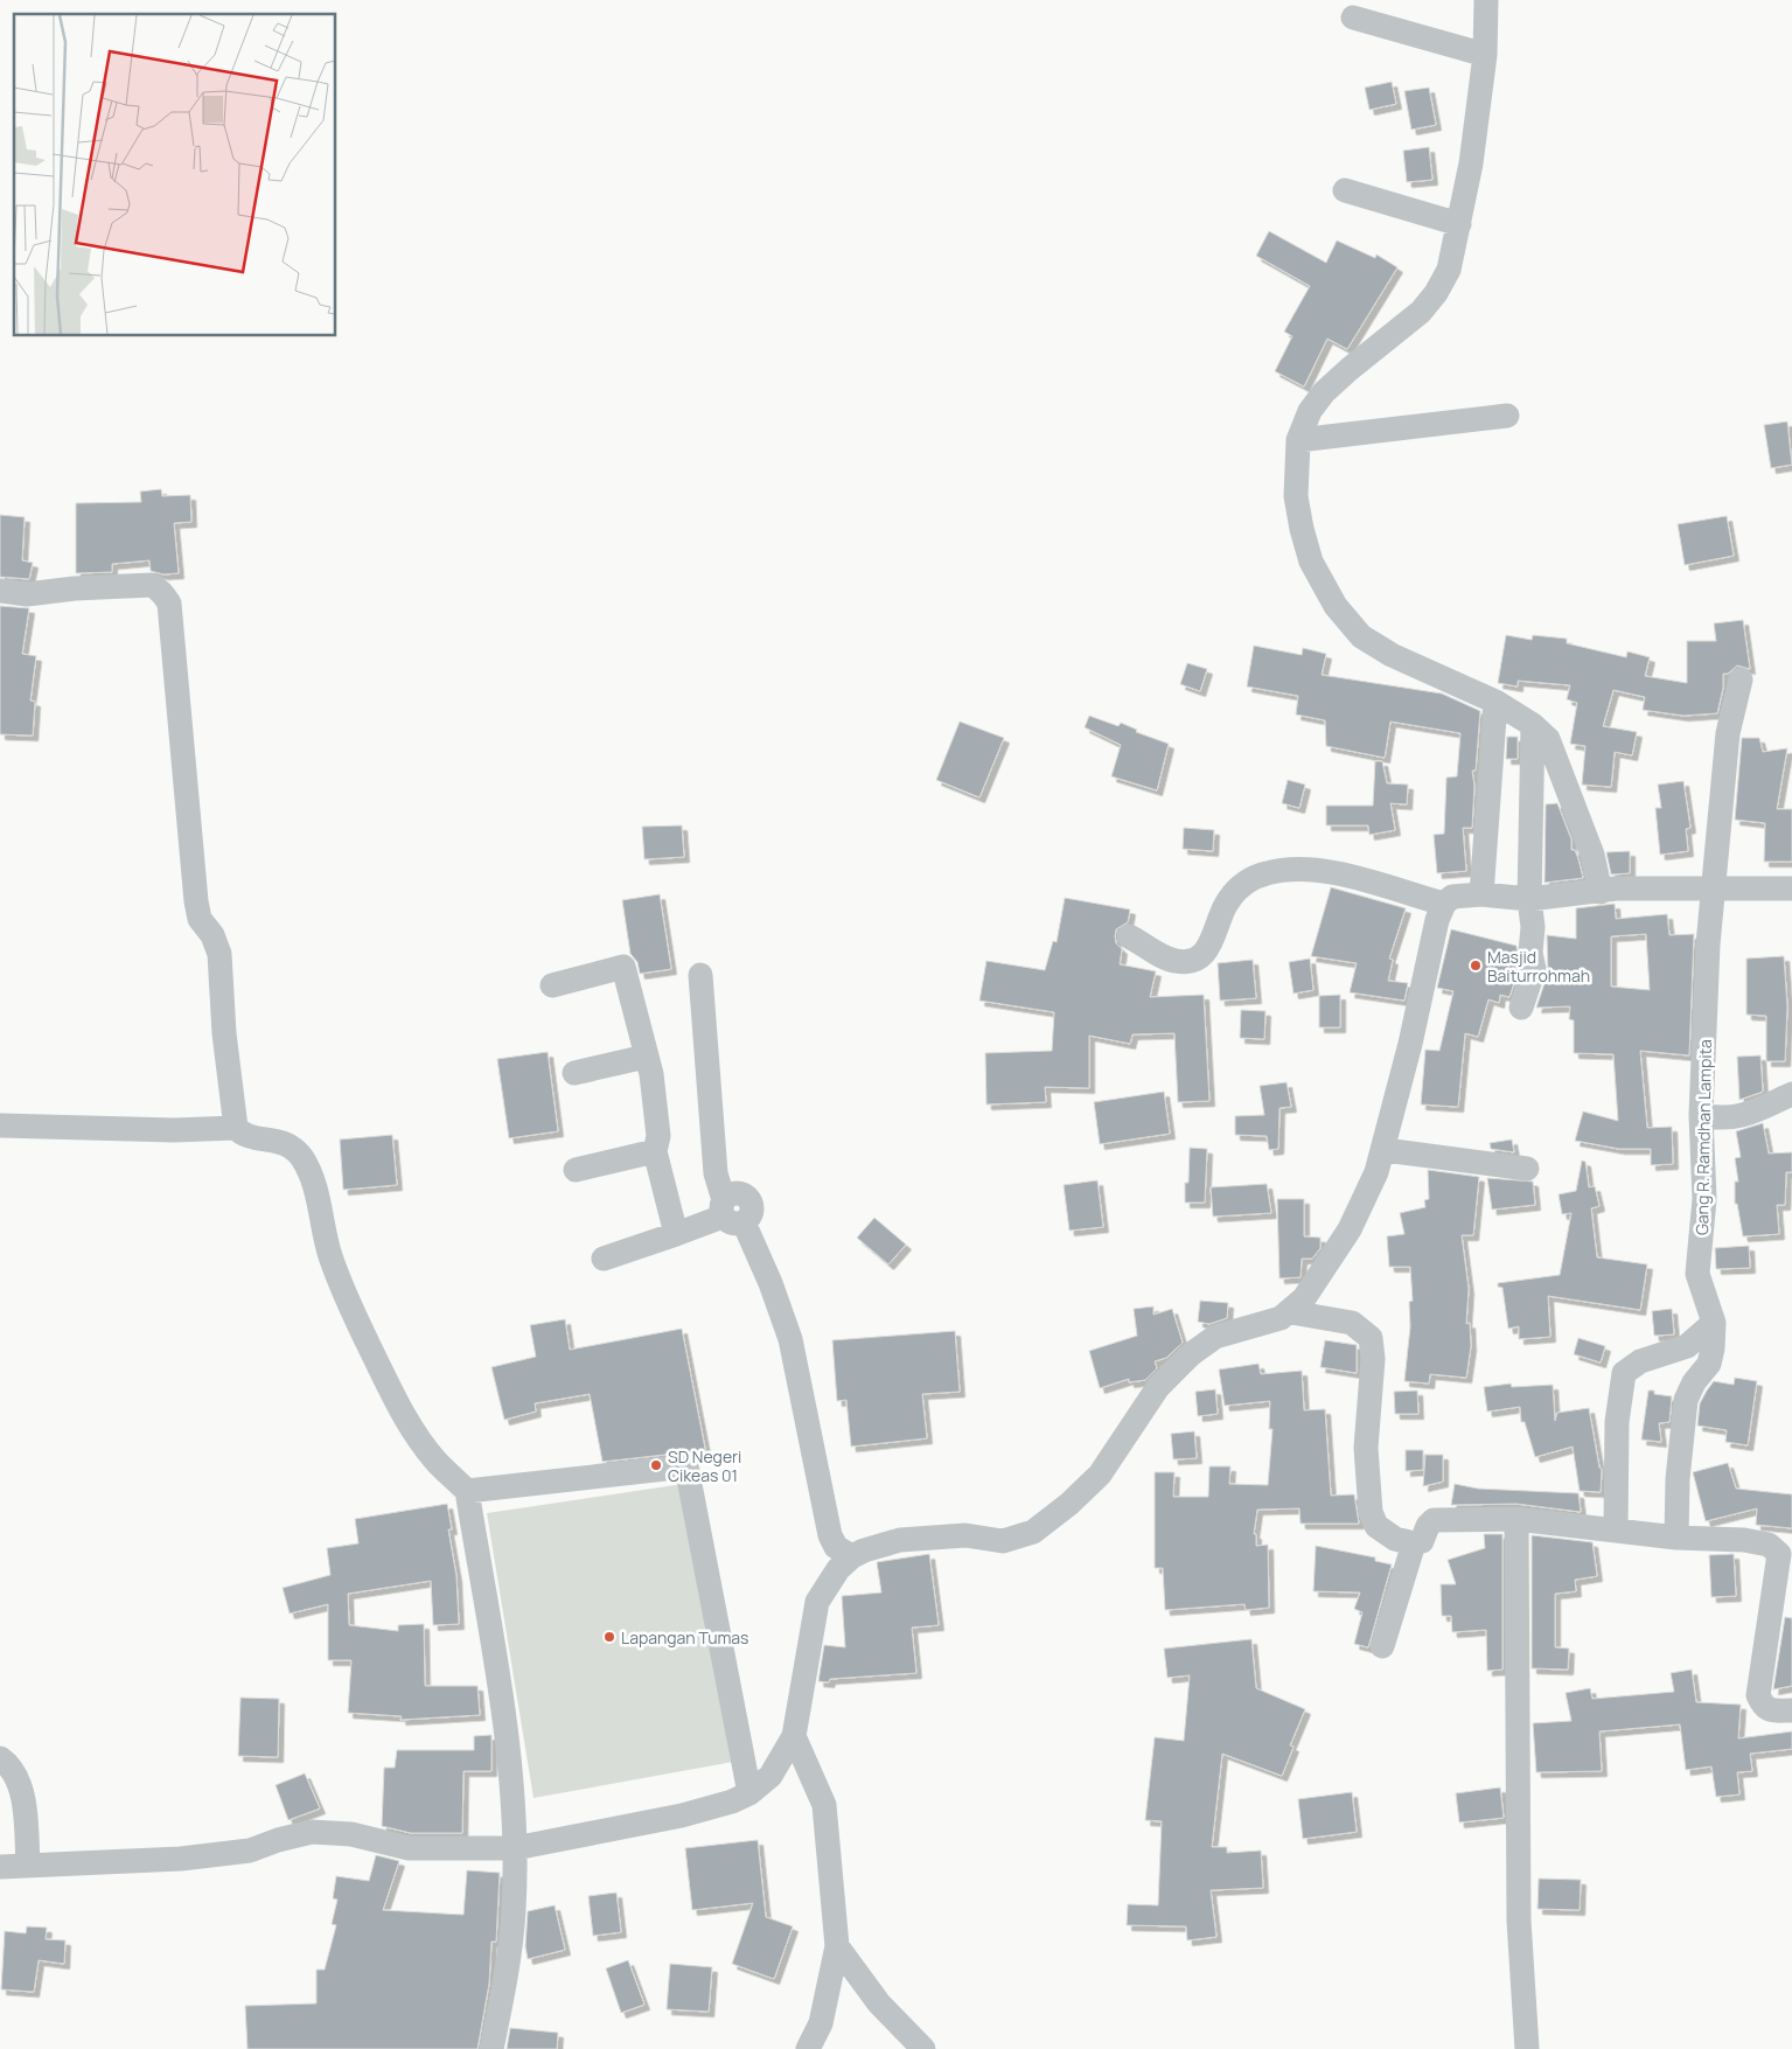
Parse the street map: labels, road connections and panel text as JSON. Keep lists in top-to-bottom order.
{
  "streets": {
    "street": ["Gang R. Ramdhan Lampita"]
  },
  "places": ["Masjid Baiturrohmah", "SD Negeri Cikeas 01", "Lapangan Tumas"]
}
